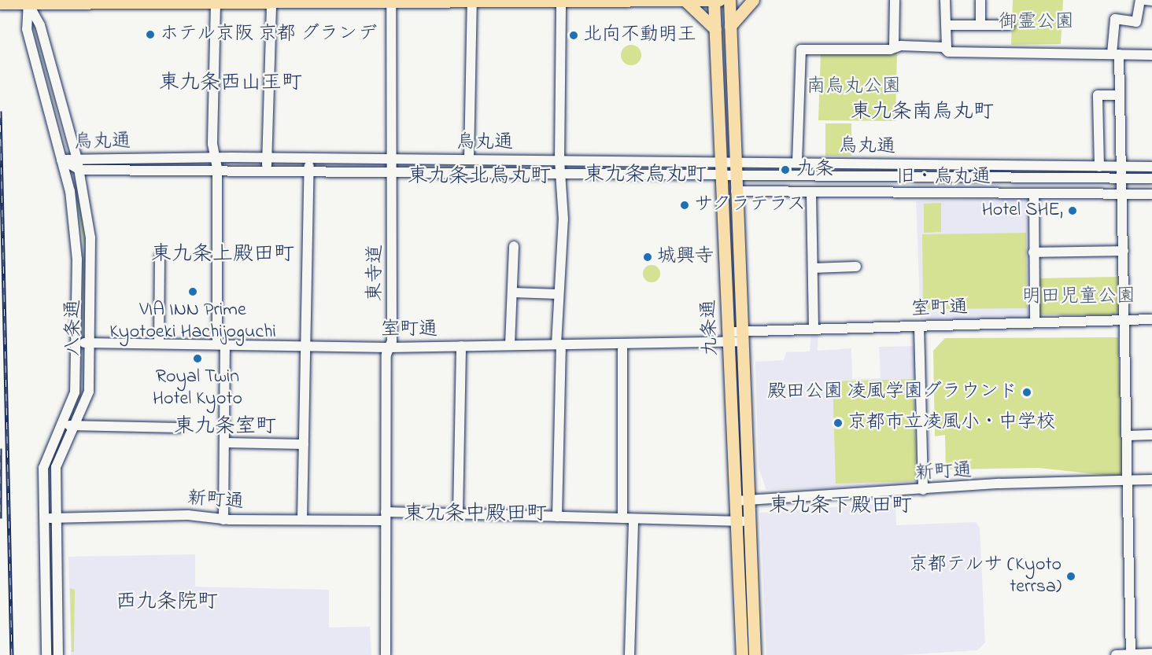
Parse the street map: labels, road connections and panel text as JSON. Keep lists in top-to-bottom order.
{
  "streets": {
    "main road": ["九条通"],
    "street": [
      "烏丸通",
      "旧・烏丸通",
      "東寺道",
      "室町通",
      "八条通",
      "新町通"
    ]
  },
  "crossings": [
    ["烏丸通", "東寺道"],
    ["烏丸通", "八条通"],
    ["烏丸通", "九条通"],
    ["旧・烏丸通", "九条通"],
    ["東寺道", "室町通"],
    ["東寺道", "新町通"],
    ["室町通", "八条通"],
    ["室町通", "九条通"],
    ["八条通", "新町通"],
    ["九条通", "新町通"]
  ],
  "districts": [
    "東九条西山王町",
    "東九条南烏丸町",
    "東九条烏丸町",
    "東九条北烏丸町",
    "東九条上殿田町",
    "東九条室町",
    "東九条下殿田町",
    "東九条中殿田町",
    "西九条院町"
  ],
  "parks": ["御霊公園", "南烏丸公園", "明田児童公園"],
  "places": [
    "ホテル京阪 京都 グランデ",
    "北向不動明王",
    "九条",
    "サクラテラス",
    "Hotel SHE,",
    "城興寺",
    "VIA INN Prime Kyotoeki Hachijoguchi",
    "Royal Twin Hotel Kyoto",
    "殿田公園 凌風学園グラウンド",
    "京都市立凌風小・中学校",
    "京都テルサ (Kyoto terrsa)"
  ]
}
